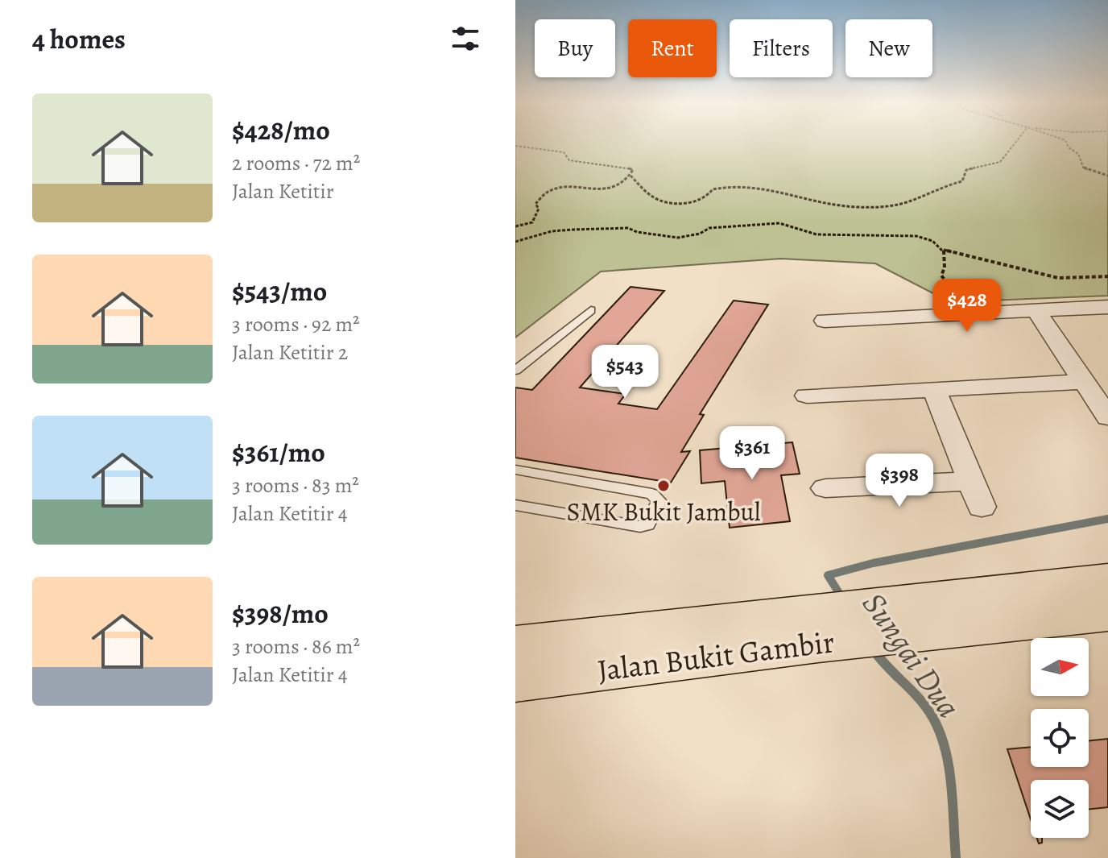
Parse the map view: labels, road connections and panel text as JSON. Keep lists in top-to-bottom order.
{
  "streets": {
    "main road": ["Jalan Bukit Gambir"]
  },
  "water": ["Sungai Dua"],
  "places": ["SMK Bukit Jambul"],
  "north": "right",
  "page": {
    "heading": "4 homes",
    "chip": [
      "Buy",
      "Rent",
      "Filters",
      "New"
    ],
    "list": [
      {
        "name": "$428/mo",
        "note": "2 rooms · 72 m² · Jalan Ketitir"
      },
      {
        "name": "$543/mo",
        "note": "3 rooms · 92 m² · Jalan Ketitir 2"
      },
      {
        "name": "$361/mo",
        "note": "3 rooms · 83 m² · Jalan Ketitir 4"
      },
      {
        "name": "$398/mo",
        "note": "3 rooms · 86 m² · Jalan Ketitir 4"
      }
    ],
    "price": [
      "$428",
      "$543",
      "$361",
      "$398"
    ]
  }
}
